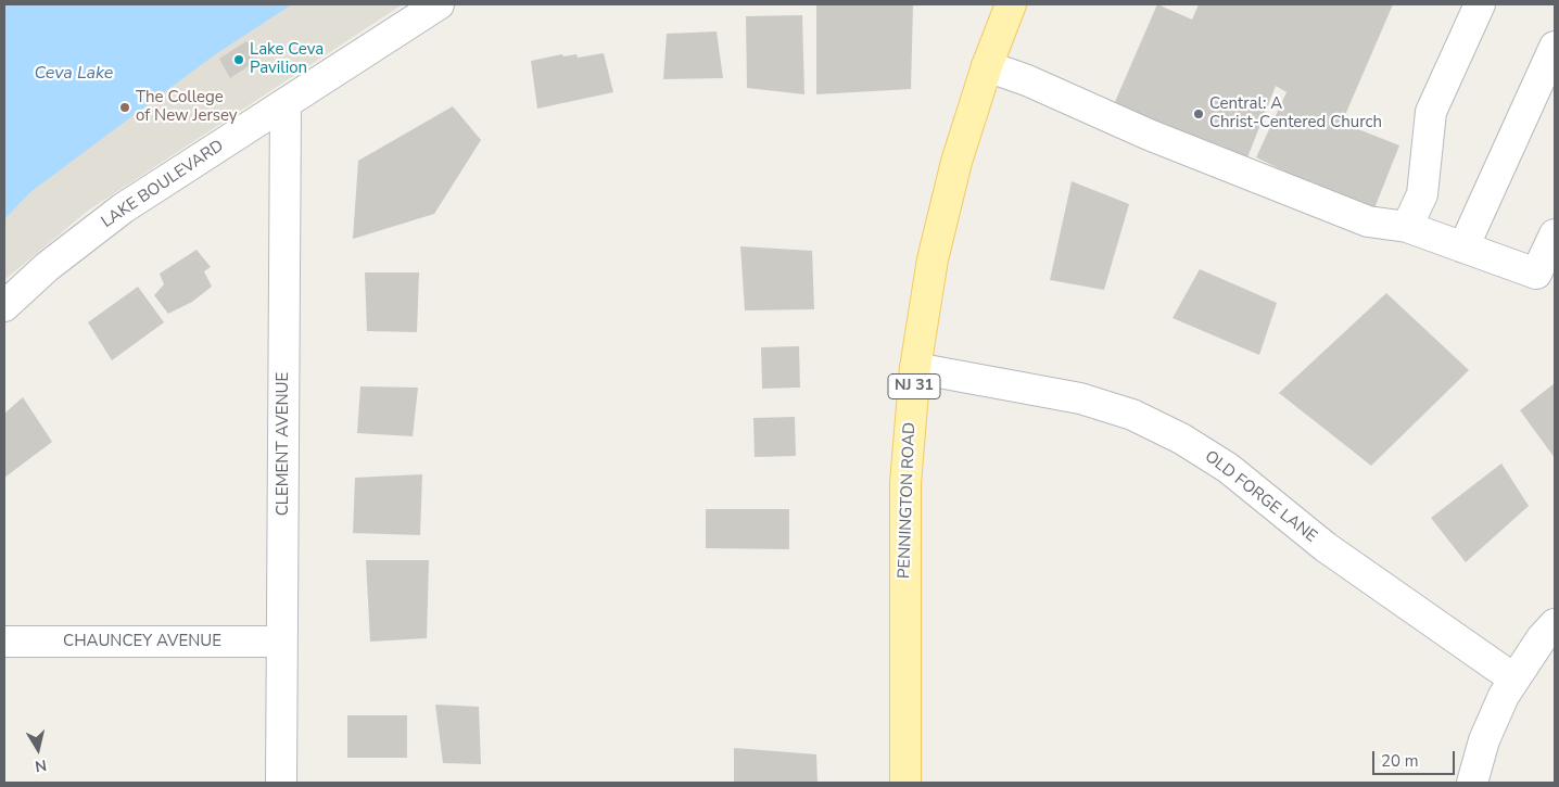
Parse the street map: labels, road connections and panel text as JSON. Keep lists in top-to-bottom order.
{
  "streets": {
    "main road": ["NJ 31", "PENNINGTON ROAD"],
    "street": [
      "LAKE BOULEVARD",
      "CLEMENT AVENUE",
      "OLD FORGE LANE",
      "CHAUNCEY AVENUE"
    ]
  },
  "crossings": [
    ["LAKE BOULEVARD", "CLEMENT AVENUE"],
    ["CLEMENT AVENUE", "CHAUNCEY AVENUE"],
    ["OLD FORGE LANE", "PENNINGTON ROAD"]
  ],
  "water": ["Ceva Lake"],
  "places": ["Lake Ceva Pavilion", "The College of New Jersey", "Central: A Christ-Centered Church"],
  "scale_bar": "20 m",
  "north": "bottom"
}
